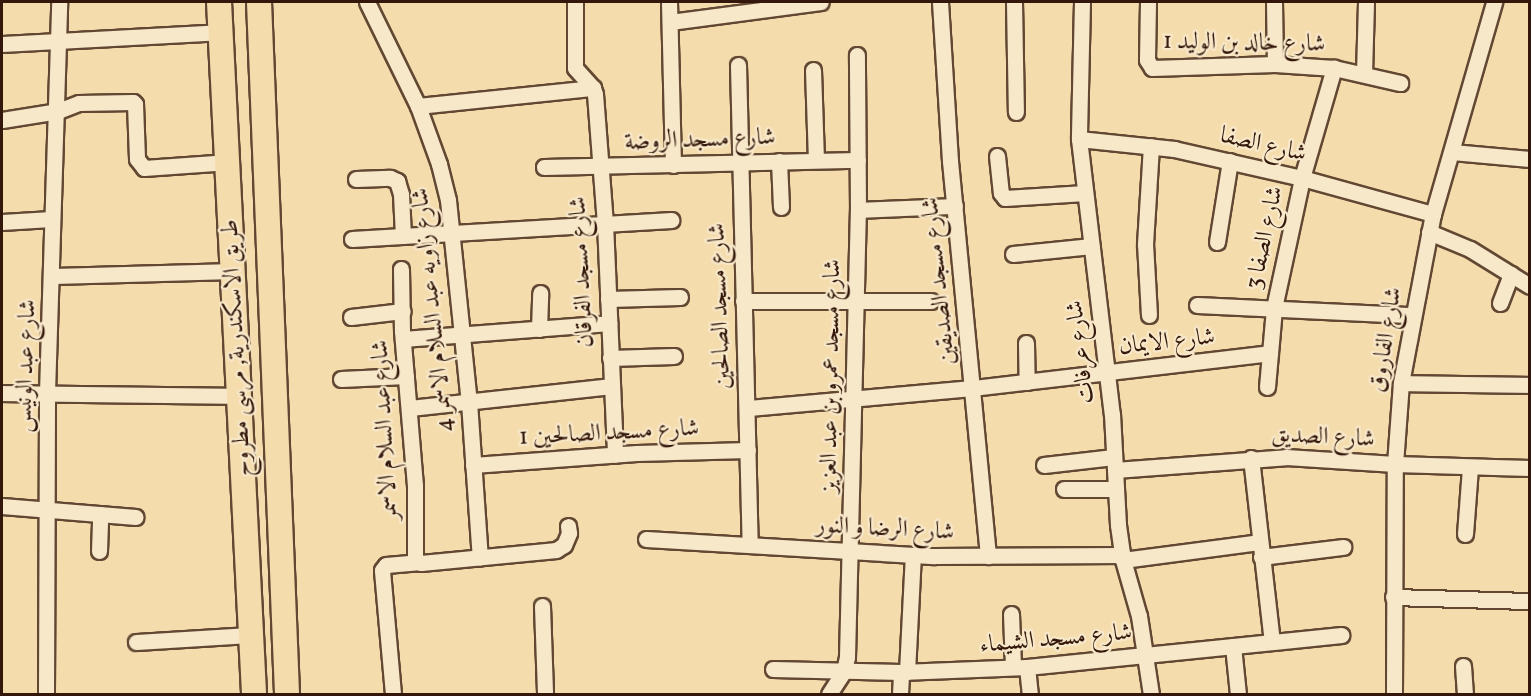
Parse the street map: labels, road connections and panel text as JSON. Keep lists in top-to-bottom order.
{
  "streets": {
    "main road": ["طريق الاسكندرية, مرسى مطروح"],
    "street": [
      "شارع خالد بن الوليد 1",
      "شارع مسجد الروضة",
      "شارع الصفا",
      "شارع الصفا 3",
      "شارع مسجد الفرقان",
      "شارع مسجد الصديقين",
      "شارع مسجد الصالحين",
      "شارع زاويه عبد السلام الاسمر 4",
      "شارع الفاروق",
      "شارع الايمان",
      "شارع عرفات",
      "شارع عبد الونيس",
      "شارع مسجد عمرو بن عبد العزيز",
      "شارع عبد السلام الاسمر",
      "شارع مسجد الصالحين 1",
      "شارع الصديق",
      "شارع الرضا و النور",
      "شارع مسجد الشيماء"
    ]
  },
  "crossings": [
    ["شارع خالد بن الوليد 1", "شارع الصفا 3"],
    ["شارع مسجد الروضة", "شارع مسجد الفرقان"],
    ["شارع مسجد الروضة", "شارع مسجد الصالحين"],
    ["شارع مسجد الروضة", "شارع مسجد عمرو بن عبد العزيز"],
    ["شارع الصفا", "شارع الصفا 3"],
    ["شارع الصفا", "شارع الفاروق"],
    ["شارع الصفا", "شارع عرفات"],
    ["شارع الصفا 3", "شارع الايمان"],
    ["شارع مسجد الفرقان", "شارع مسجد الصالحين 1"],
    ["شارع مسجد الصديقين", "شارع الايمان"],
    ["شارع مسجد الصديقين", "شارع الرضا و النور"],
    ["شارع مسجد الصالحين", "شارع الايمان"],
    ["شارع مسجد الصالحين", "شارع مسجد الصالحين 1"],
    ["شارع مسجد الصالحين", "شارع الرضا و النور"],
    ["شارع زاويه عبد السلام الاسمر 4", "شارع مسجد الصالحين 1"],
    ["شارع الفاروق", "شارع الصديق"],
    ["شارع الايمان", "شارع عرفات"],
    ["شارع الايمان", "شارع مسجد عمرو بن عبد العزيز"],
    ["شارع عرفات", "شارع الصديق"],
    ["شارع عرفات", "شارع الرضا و النور"],
    ["شارع عرفات", "شارع مسجد الشيماء"],
    ["شارع مسجد عمرو بن عبد العزيز", "شارع الرضا و النور"],
    ["شارع مسجد عمرو بن عبد العزيز", "شارع مسجد الشيماء"]
  ]
}
